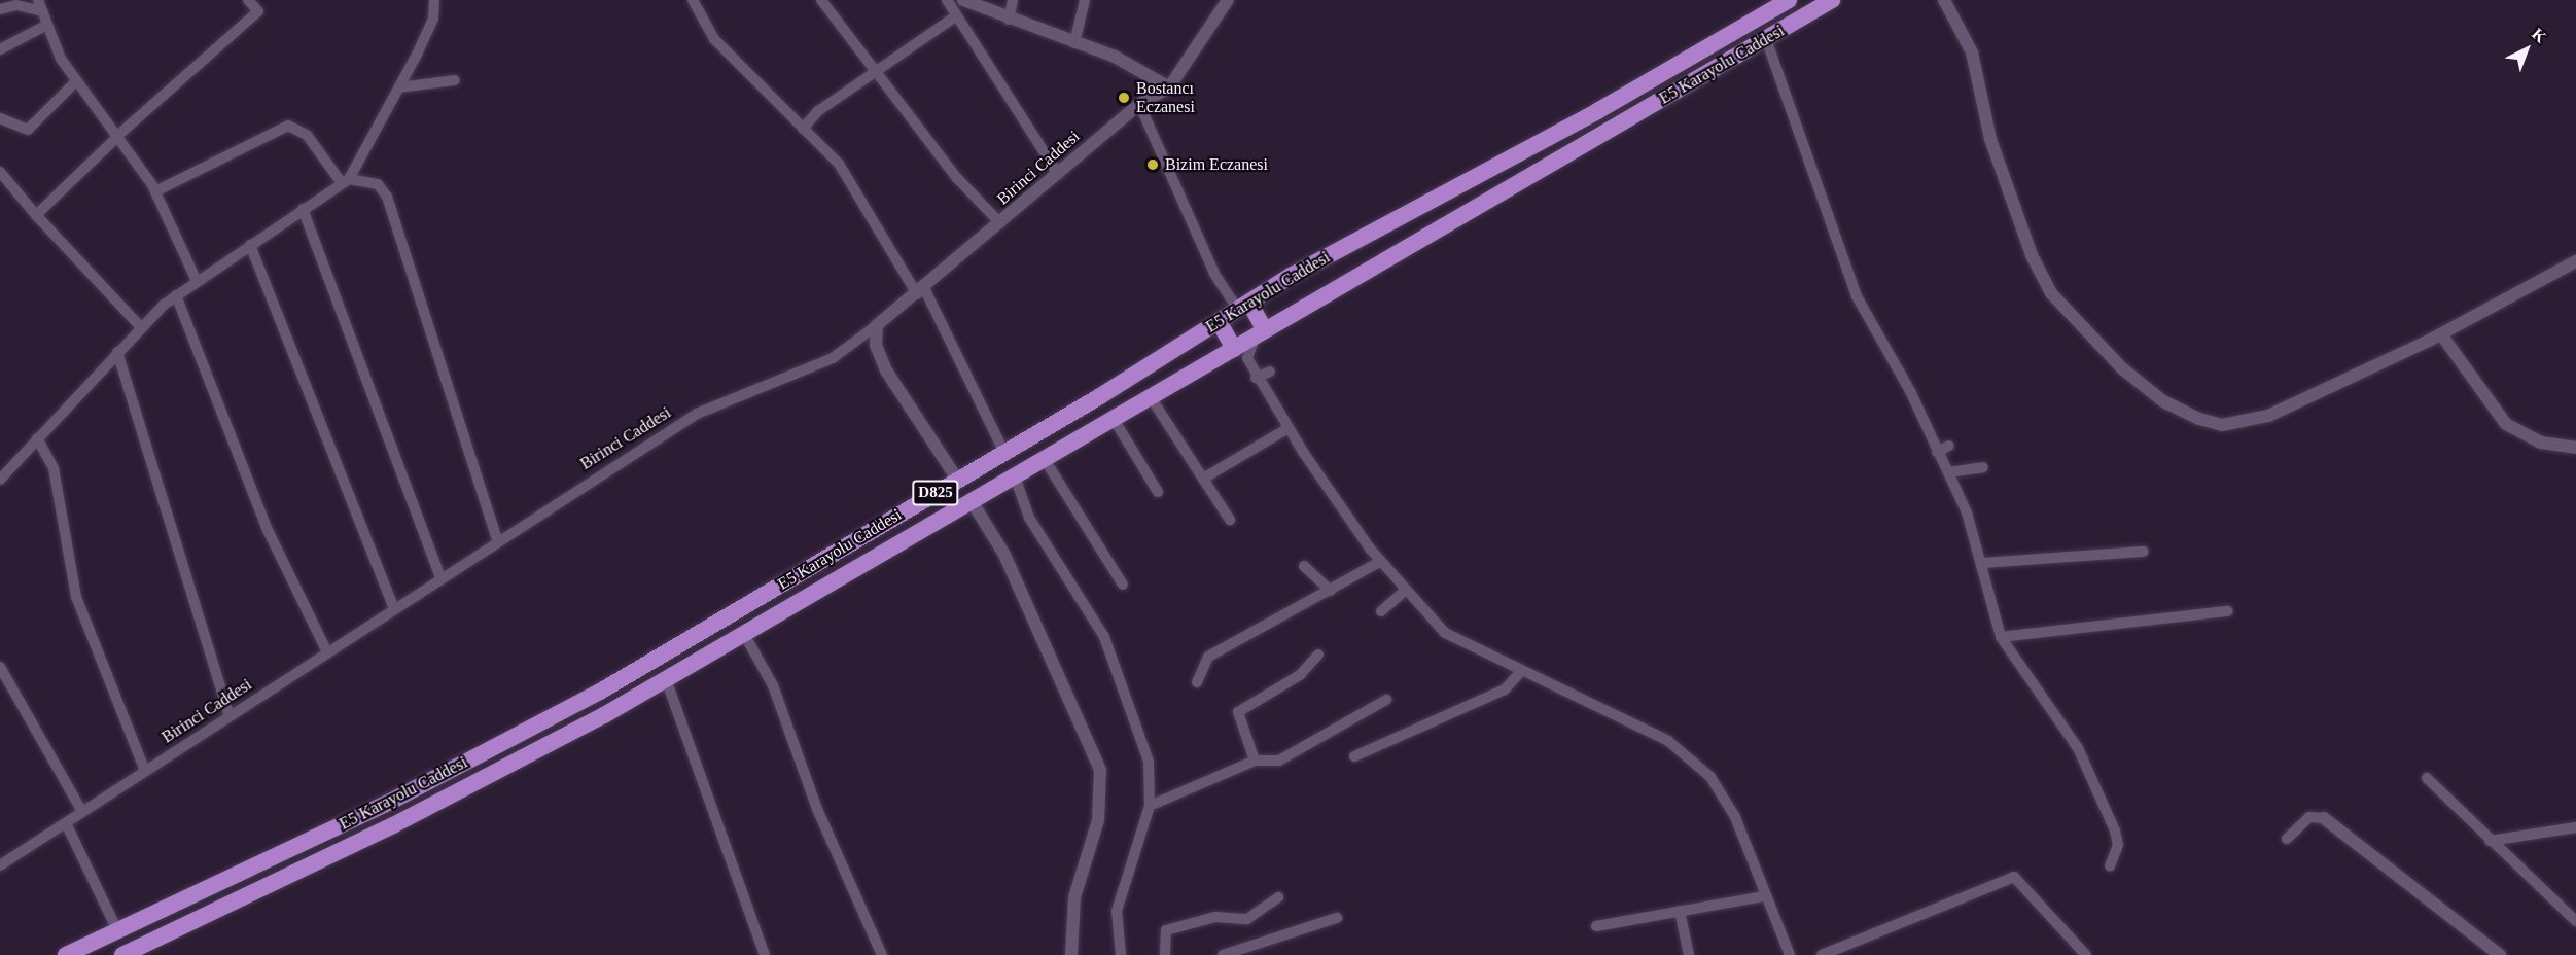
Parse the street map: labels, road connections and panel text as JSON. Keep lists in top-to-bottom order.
{
  "streets": {
    "highway": ["E5 Karayolu Caddesi", "D825"],
    "street": ["Birinci Caddesi"]
  },
  "places": ["Bostancı Eczanesi", "Bizim Eczanesi"],
  "north": "top right"
}
